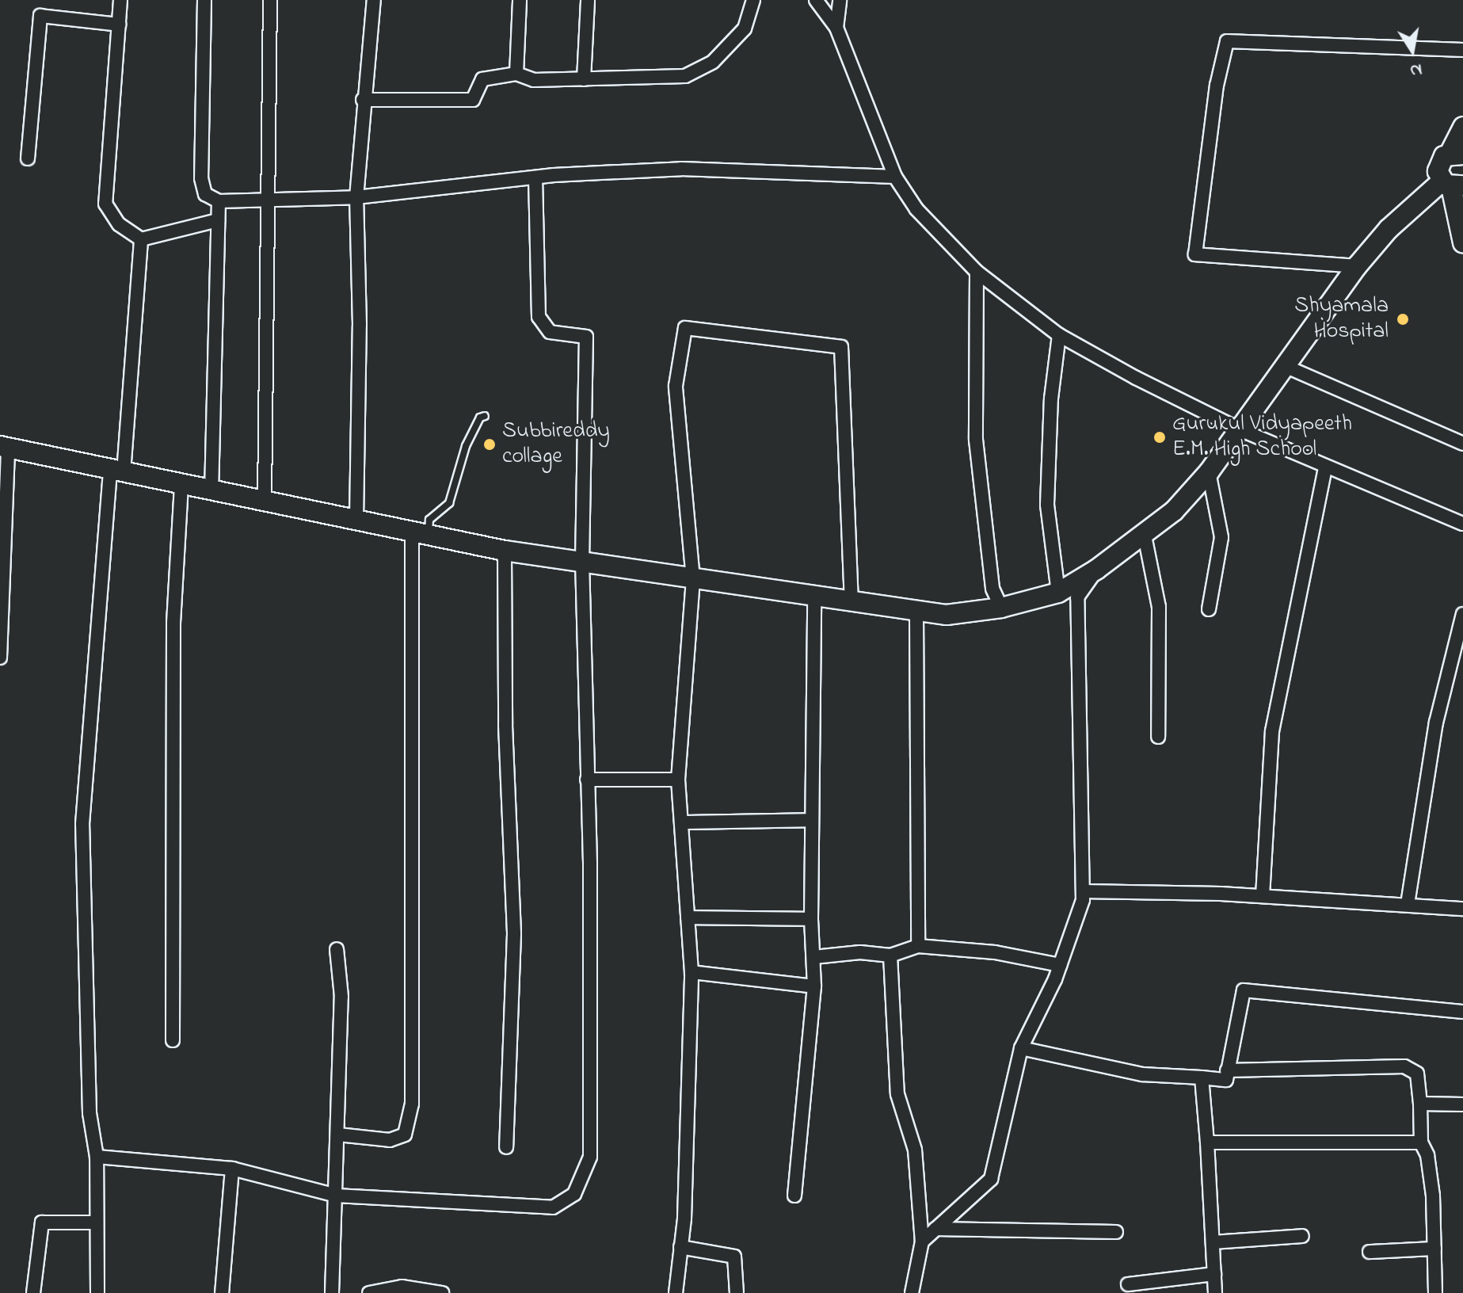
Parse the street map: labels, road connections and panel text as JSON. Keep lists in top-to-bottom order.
{
  "places": ["Shyamala Hospital", "Gurukul Vidyapeeth E.M. High School", "Subbireddy collage"],
  "north": "bottom"
}
